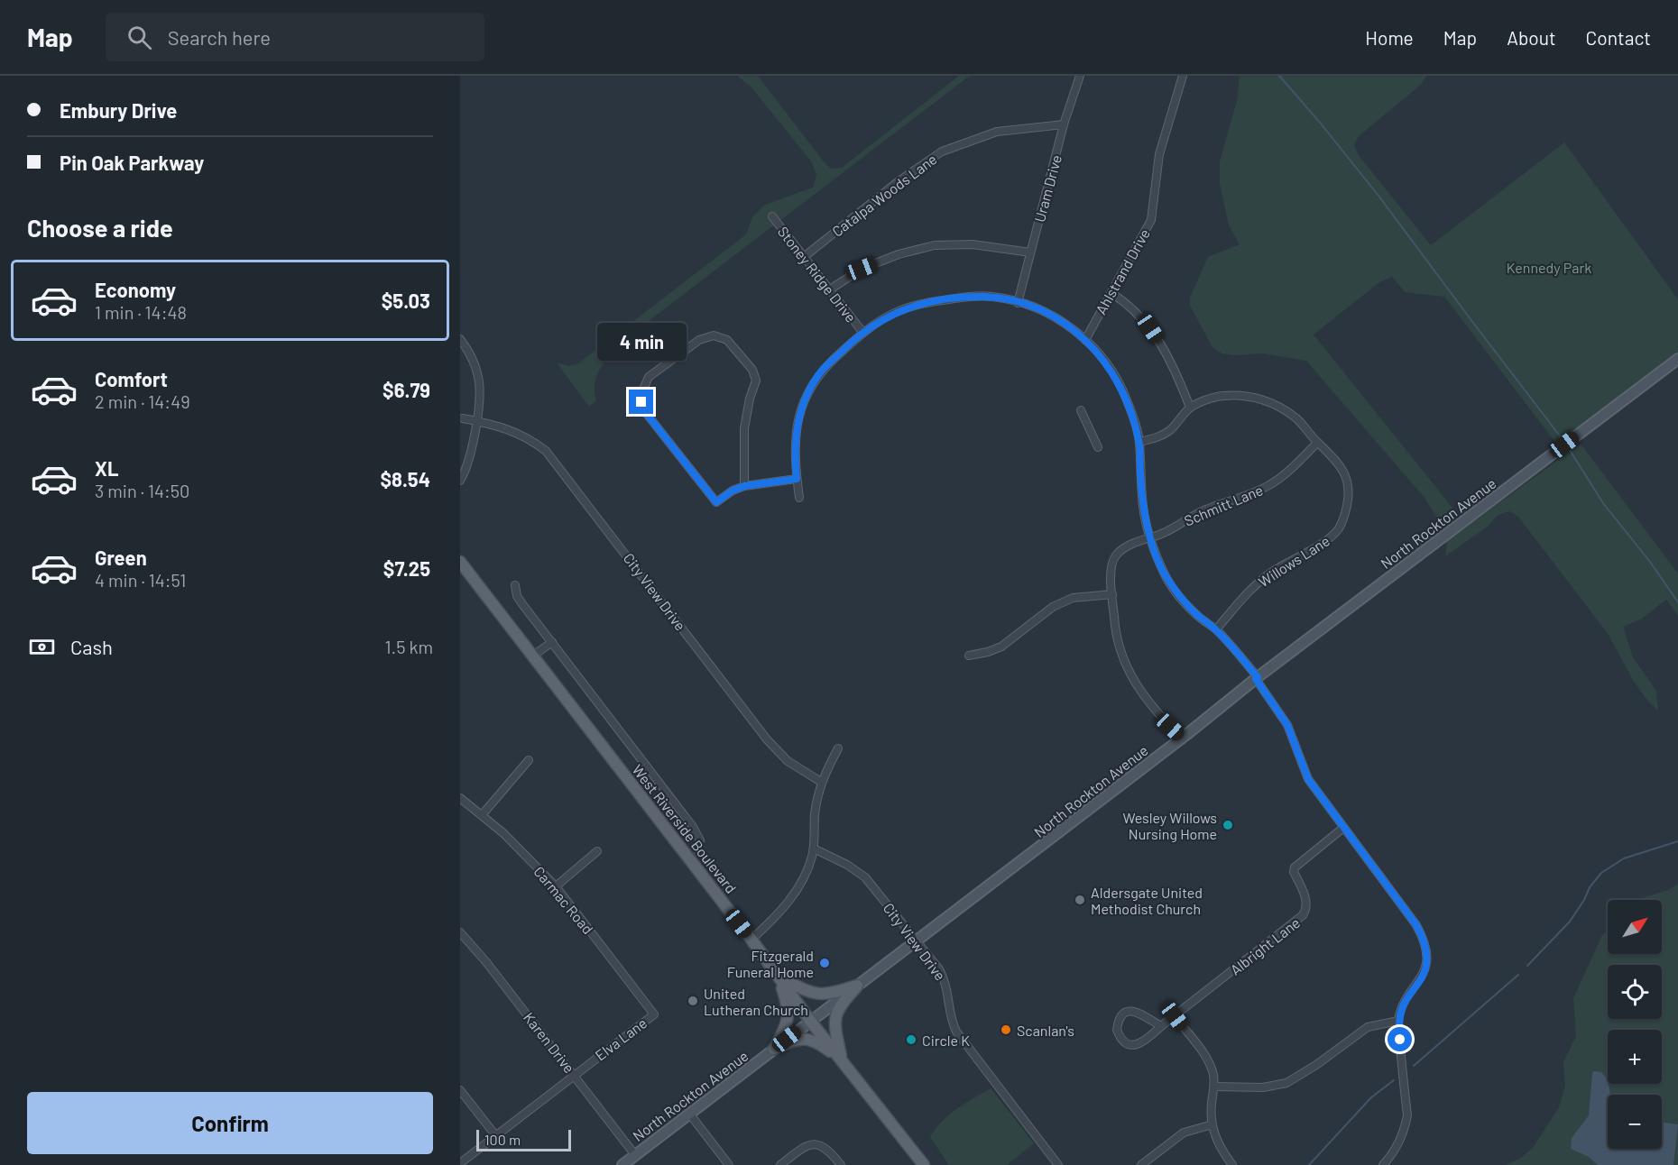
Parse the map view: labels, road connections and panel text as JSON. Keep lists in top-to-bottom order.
{
  "streets": {
    "main road": ["West Riverside Boulevard"],
    "street": [
      "Uram Drive",
      "Catalpa Woods Lane",
      "Ahlstrand Drive",
      "Stoney Ridge Drive",
      "Schmitt Lane",
      "North Rockton Avenue",
      "Willows Lane",
      "City View Drive",
      "Carmac Road",
      "Albright Lane",
      "Elva Lane",
      "Karen Drive"
    ]
  },
  "crossings": [
    ["Uram Drive", "Catalpa Woods Lane"],
    ["Catalpa Woods Lane", "Stoney Ridge Drive"],
    ["Schmitt Lane", "Willows Lane"],
    ["North Rockton Avenue", "City View Drive"],
    ["North Rockton Avenue", "West Riverside Boulevard"],
    ["North Rockton Avenue", "Karen Drive"],
    ["Carmac Road", "Elva Lane"],
    ["Elva Lane", "Karen Drive"]
  ],
  "parks": ["Kennedy Park"],
  "places": [
    "Wesley Willows Nursing Home",
    "Aldersgate United Methodist Church",
    "Fitzgerald Funeral Home",
    "United Lutheran Church",
    "Scanlan's",
    "Circle K"
  ],
  "scale_bar": "100 m",
  "north": "top right",
  "page": {
    "header": "Map",
    "search": "Search here",
    "nav": [
      "Home",
      "Map",
      "About",
      "Contact"
    ],
    "banner": ["Embury Drive", "Pin Oak Parkway"],
    "heading": "Choose a ride",
    "list": [
      {
        "name": "Economy",
        "note": "1 min · 14:48",
        "value": "$5.03"
      },
      {
        "name": "Comfort",
        "note": "2 min · 14:49",
        "value": "$6.79"
      },
      {
        "name": "XL",
        "note": "3 min · 14:50",
        "value": "$8.54"
      },
      {
        "name": "Green",
        "note": "4 min · 14:51",
        "value": "$7.25"
      }
    ],
    "bubble": "4 min",
    "pay": ["Cash", "1.5 km"],
    "map_buttons": ["+", "−"],
    "buttons": "Confirm",
    "scale": "100 m"
  }
}
